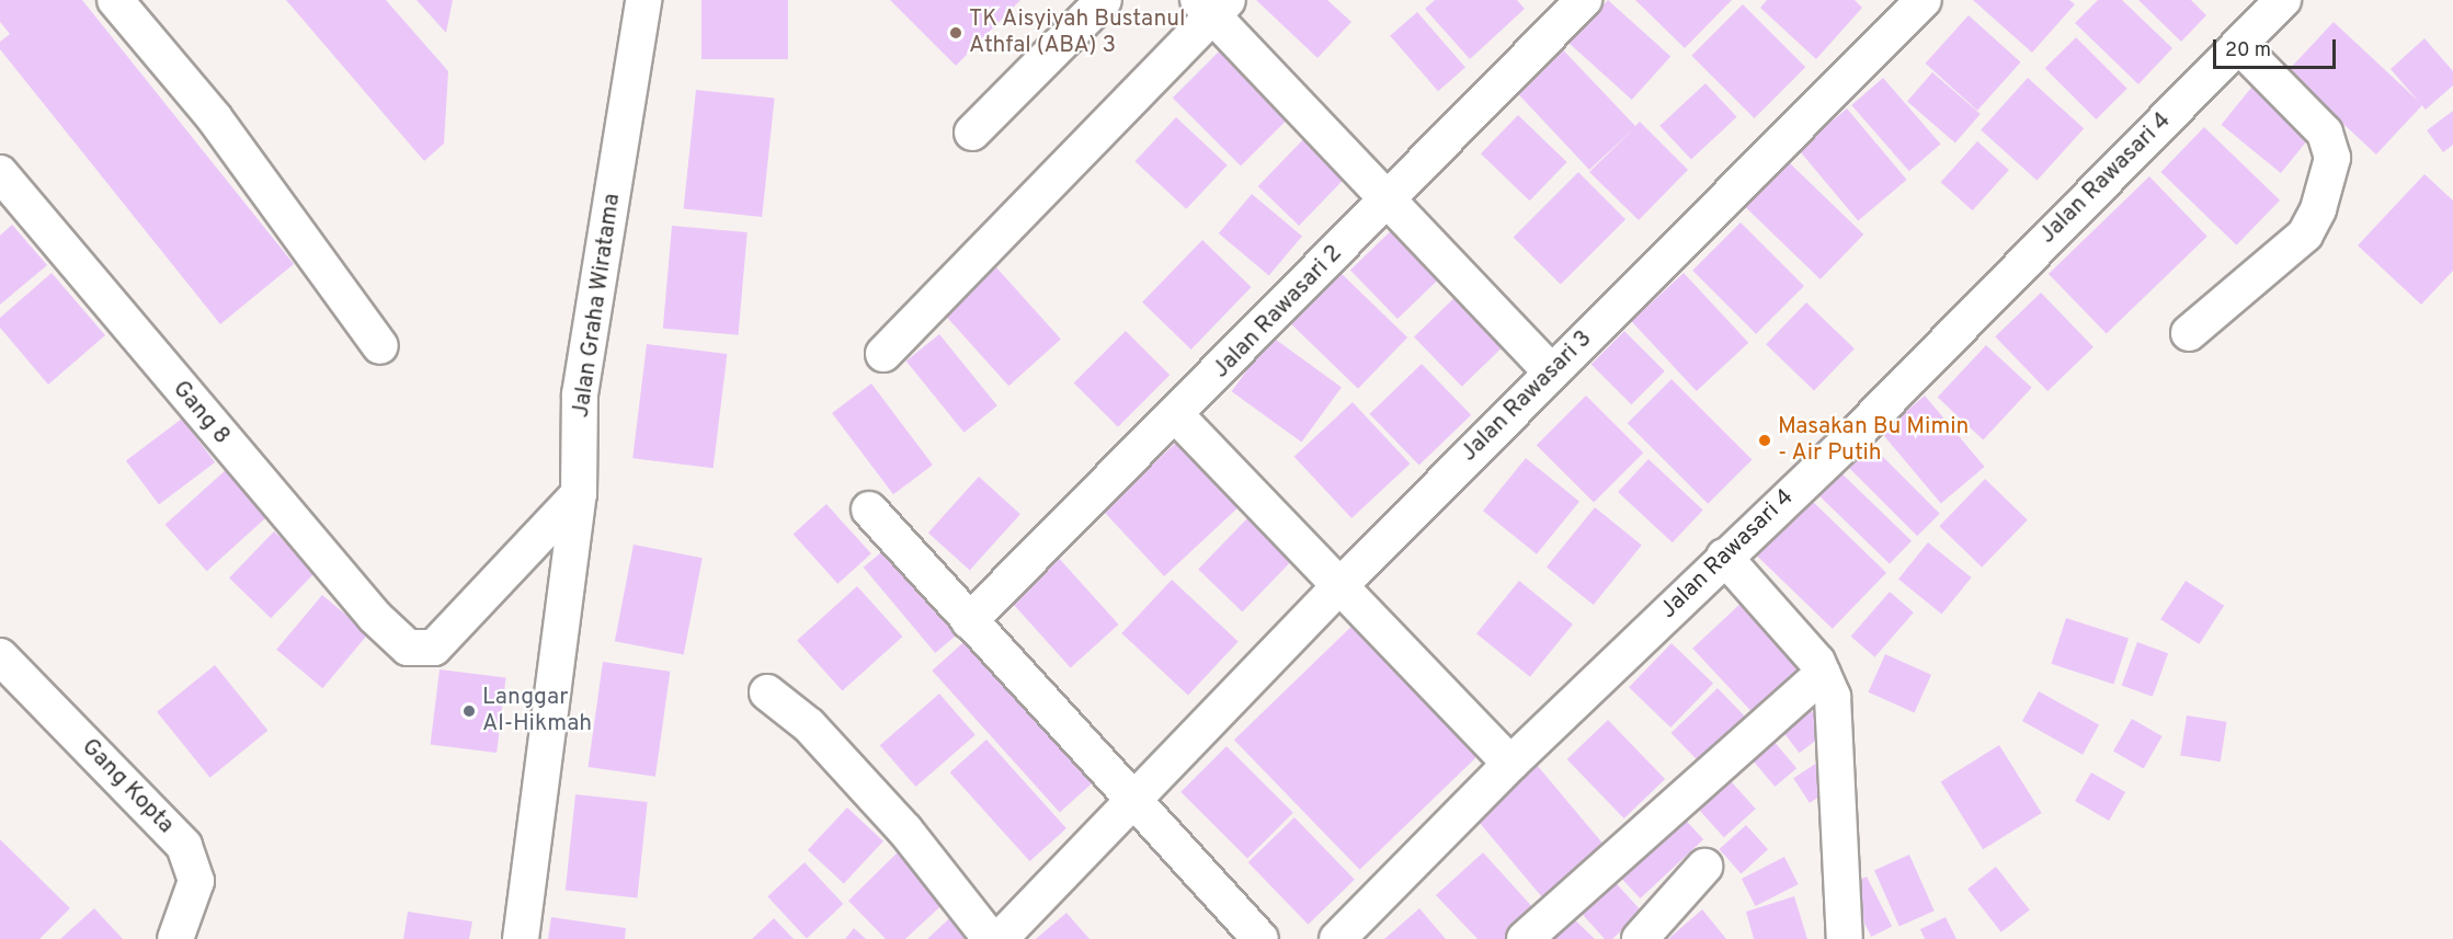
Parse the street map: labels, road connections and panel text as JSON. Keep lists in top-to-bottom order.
{
  "streets": {
    "street": [
      "Jalan Rawasari 4",
      "Jalan Graha Wiratama",
      "Jalan Rawasari 2",
      "Jalan Rawasari 3",
      "Gang 8",
      "Gang Kopta"
    ]
  },
  "crossings": [
    ["Jalan Graha Wiratama", "Gang 8"]
  ],
  "places": ["TK Aisyiyah Bustanul Athfal (ABA) 3", "Masakan Bu Mimin - Air Putih", "Langgar Al-Hikmah"],
  "scale_bar": "20 m"
}
